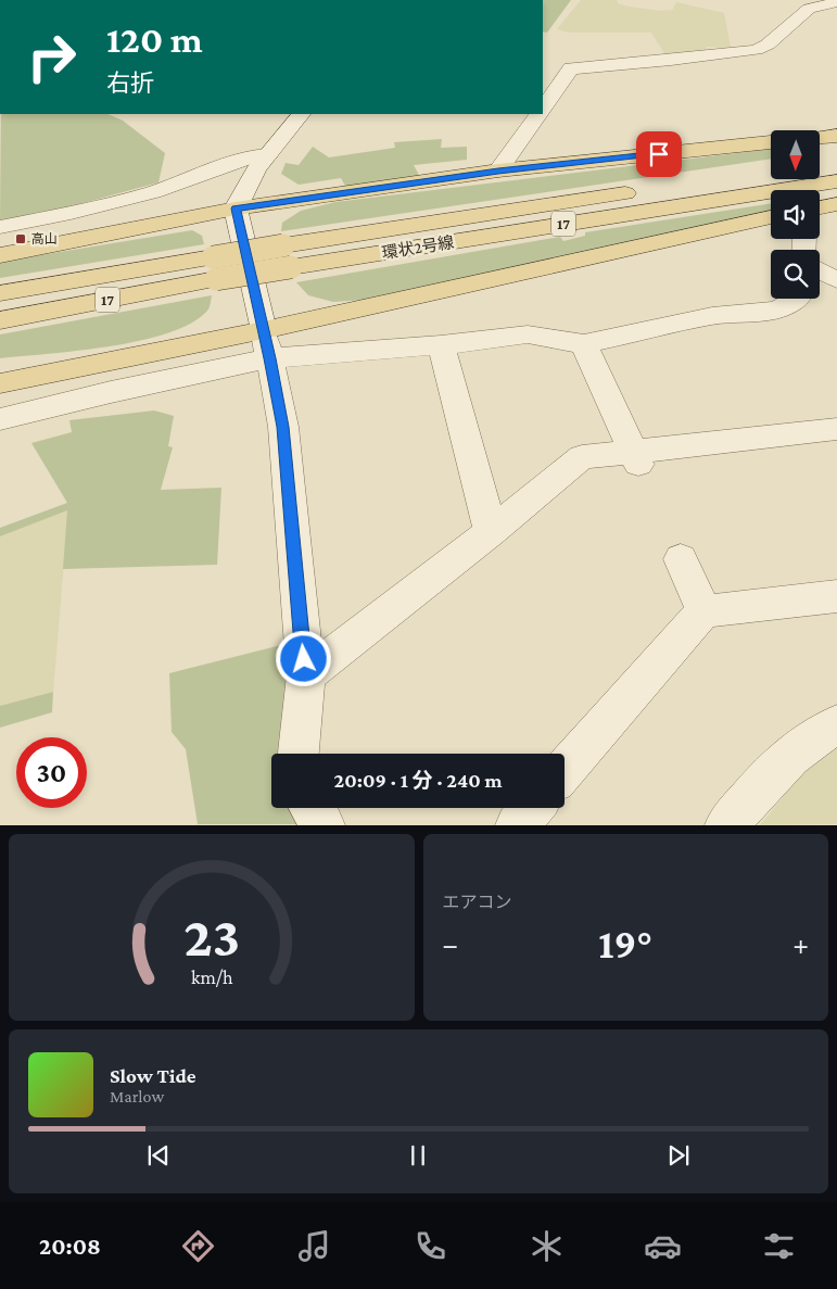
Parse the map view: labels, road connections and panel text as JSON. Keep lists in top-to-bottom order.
{
  "streets": {
    "main road": ["17", "環状2号線"]
  },
  "places": {
    "transit": ["高山"]
  },
  "north": "bottom",
  "page": {
    "turn": ["120 m", "右折"],
    "limit": "30",
    "trip": "20:09 · 1 分 · 240 m",
    "tile": "エアコン",
    "heat": ["−", "19°", "+"],
    "song": ["Slow Tide", "Marlow"],
    "tabs": "20:08",
    "gauge": ["23", "km/h"]
  }
}
